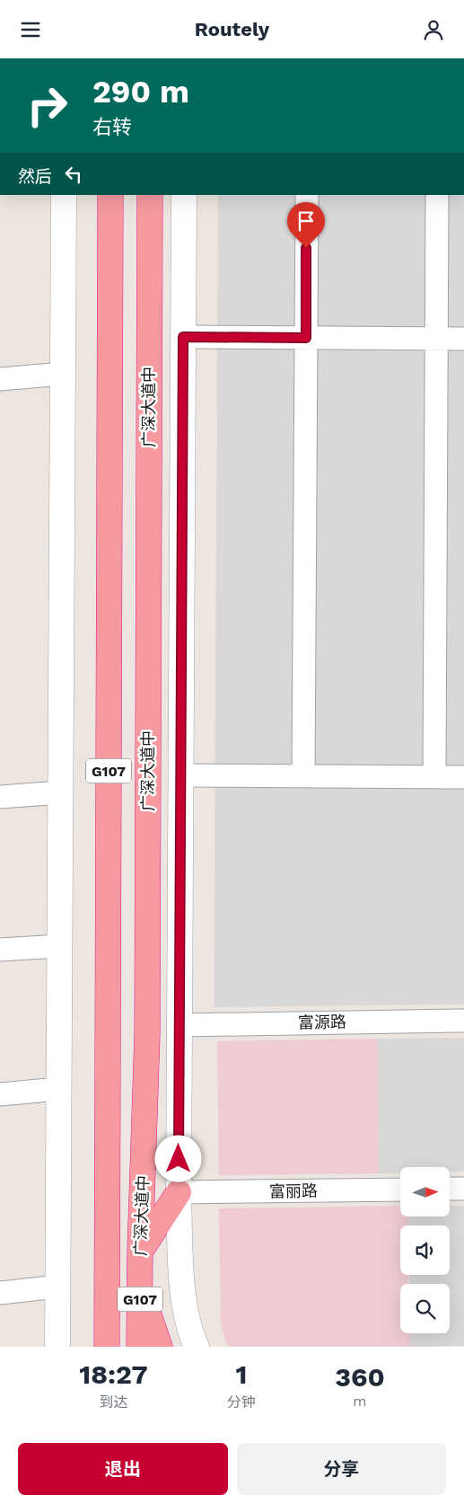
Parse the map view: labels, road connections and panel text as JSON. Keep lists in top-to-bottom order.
{
  "streets": {
    "highway": ["广深大道中", "G107"],
    "street": ["富源路", "富丽路"]
  },
  "north": "right",
  "page": {
    "header": "Routely",
    "turn": ["290 m", "右转"],
    "then": "然后",
    "eta": [
      "18:27",
      "到达",
      "1",
      "分钟",
      "360",
      "m"
    ],
    "buttons": ["退出", "分享"]
  }
}
